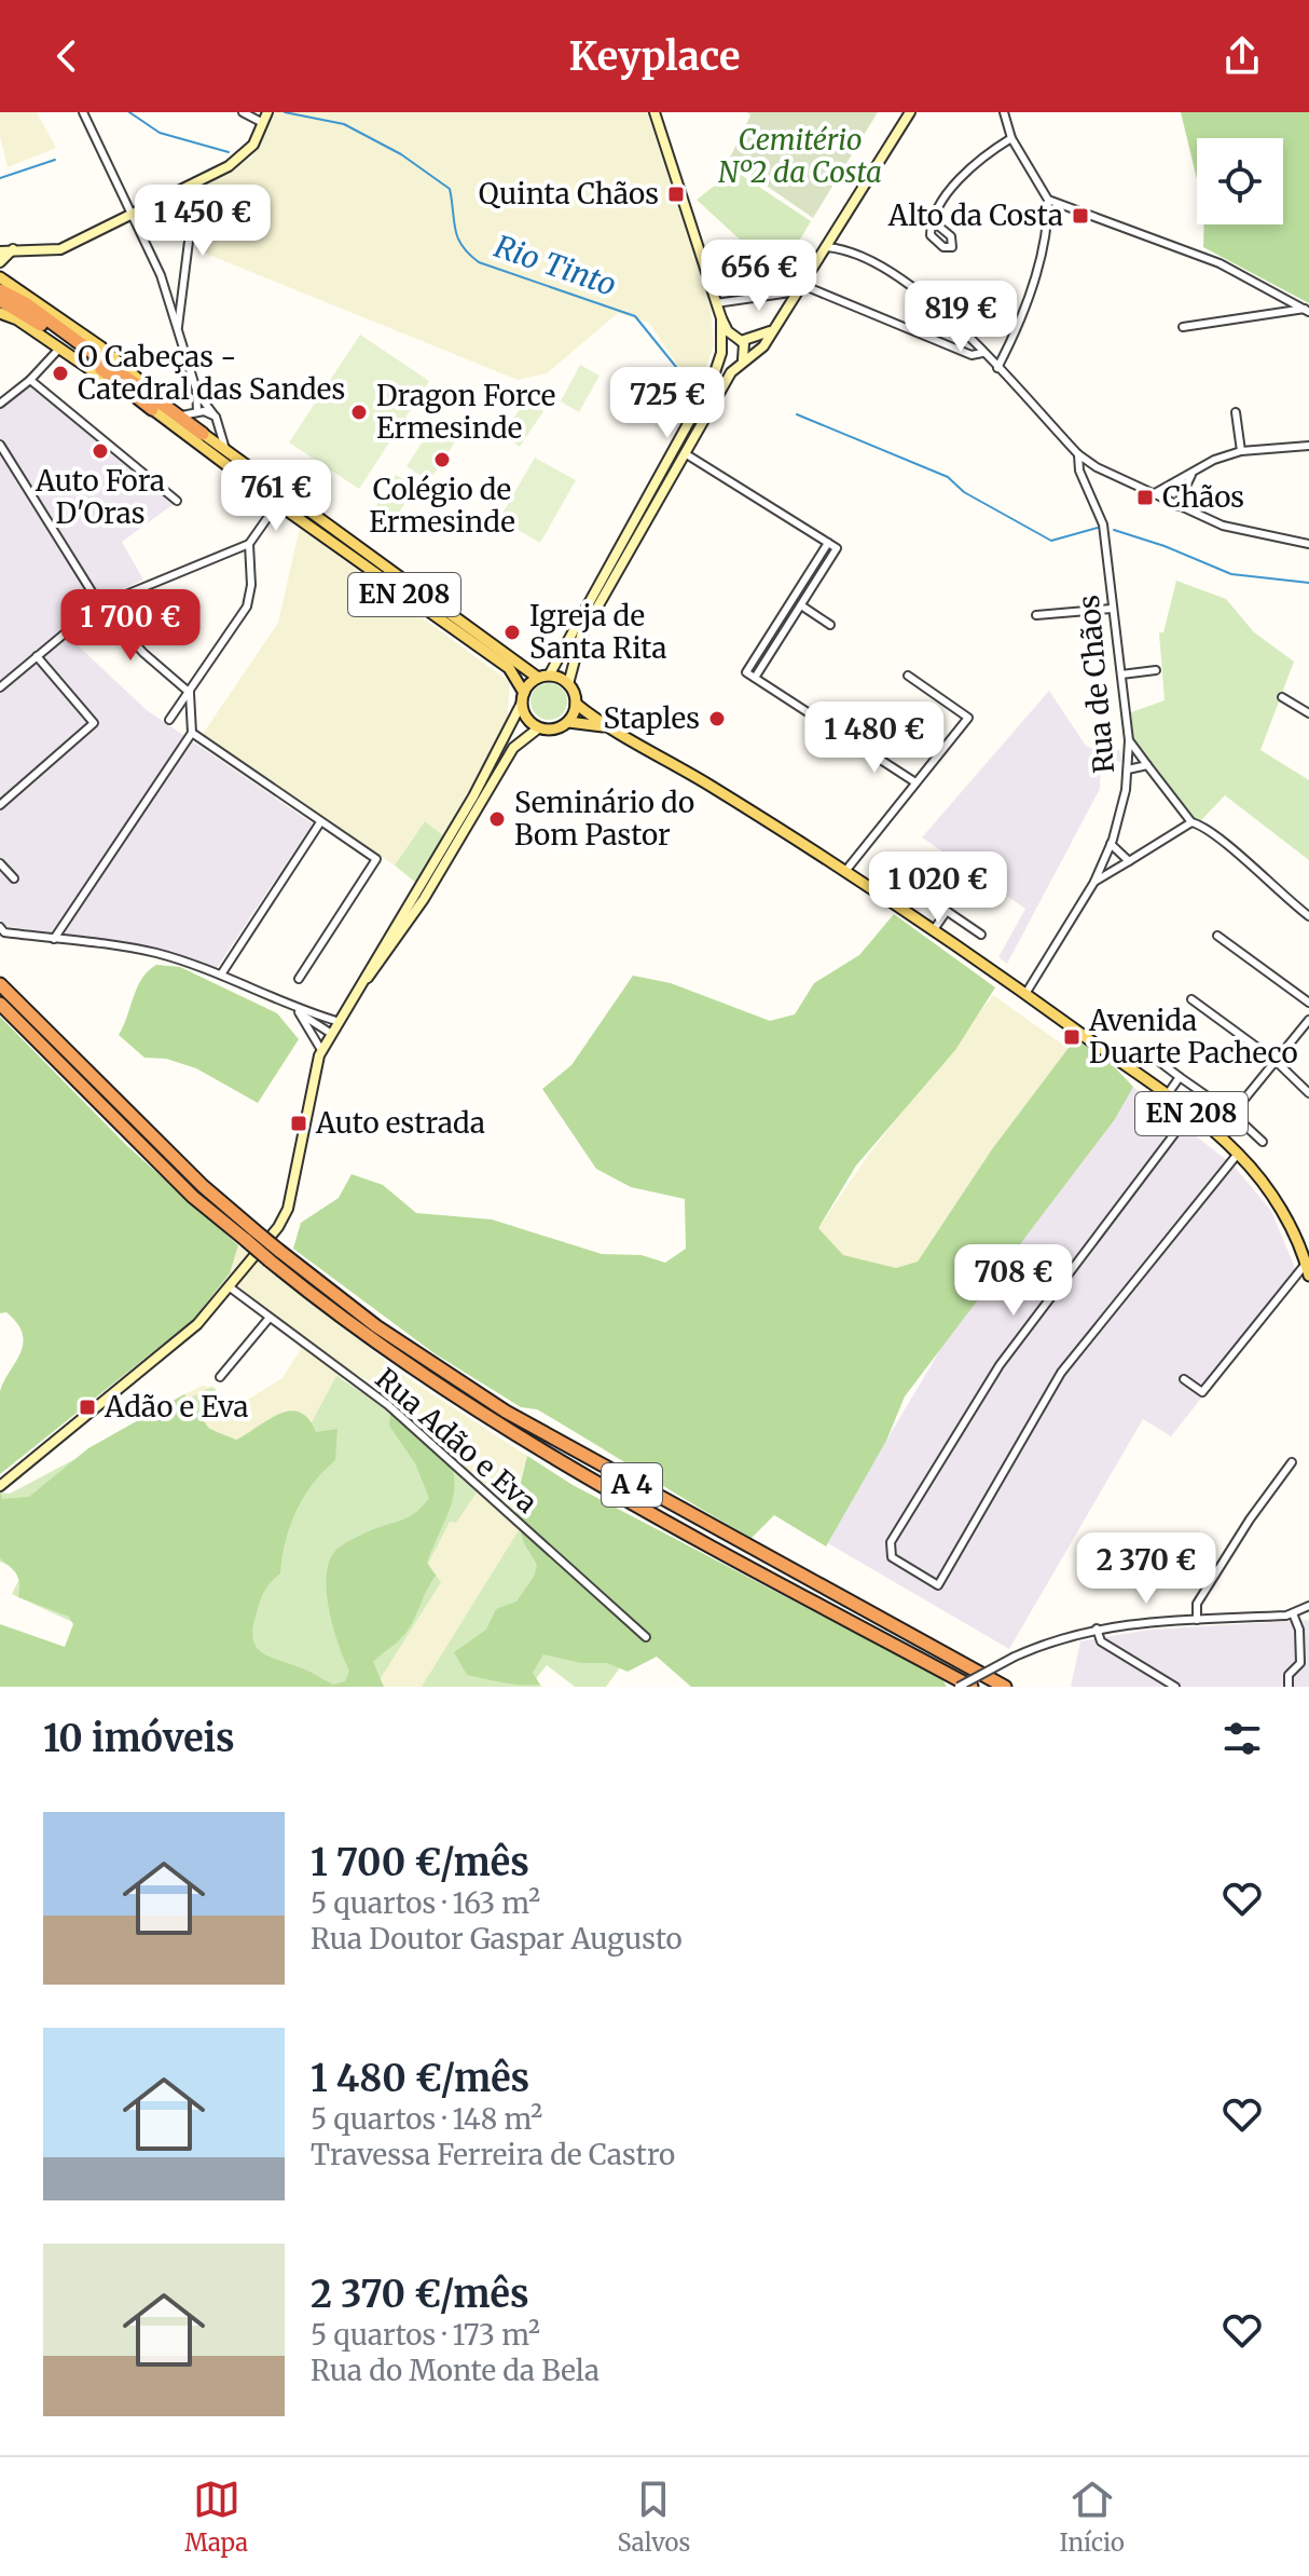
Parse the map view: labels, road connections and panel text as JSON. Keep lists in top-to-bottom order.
{
  "streets": {
    "highway": ["A 4"],
    "main road": ["EN 208"],
    "street": ["Rua de Chãos", "Rua Adão e Eva"]
  },
  "crossings": [
    ["EN 208", "Rua de Chãos"]
  ],
  "water": ["Rio Tinto"],
  "parks": ["Cemitério Nº2 da Costa"],
  "places": {
    "transit": [
      "Quinta Chãos",
      "Alto da Costa",
      "Chãos",
      "Avenida Duarte Pacheco",
      "Auto estrada",
      "Adão e Eva"
    ],
    "other": [
      "O Cabeças - Catedral das Sandes",
      "Dragon Force Ermesinde",
      "Auto Fora D'Oras",
      "Colégio de Ermesinde",
      "Igreja de Santa Rita",
      "Staples",
      "Seminário do Bom Pastor"
    ]
  },
  "page": {
    "header": "Keyplace",
    "price": [
      "1 450 €",
      "656 €",
      "819 €",
      "725 €",
      "761 €",
      "1 700 €",
      "1 480 €",
      "1 020 €",
      "708 €",
      "2 370 €"
    ],
    "heading": "10 imóveis",
    "list": [
      {
        "name": "1 700 €/mês",
        "note": "5 quartos · 163 m² · Rua Doutor Gaspar Augusto"
      },
      {
        "name": "1 480 €/mês",
        "note": "5 quartos · 148 m² · Travessa Ferreira de Castro"
      },
      {
        "name": "2 370 €/mês",
        "note": "5 quartos · 173 m² · Rua do Monte da Bela"
      }
    ],
    "tabs": ["Mapa", "Salvos", "Início"]
  }
}
